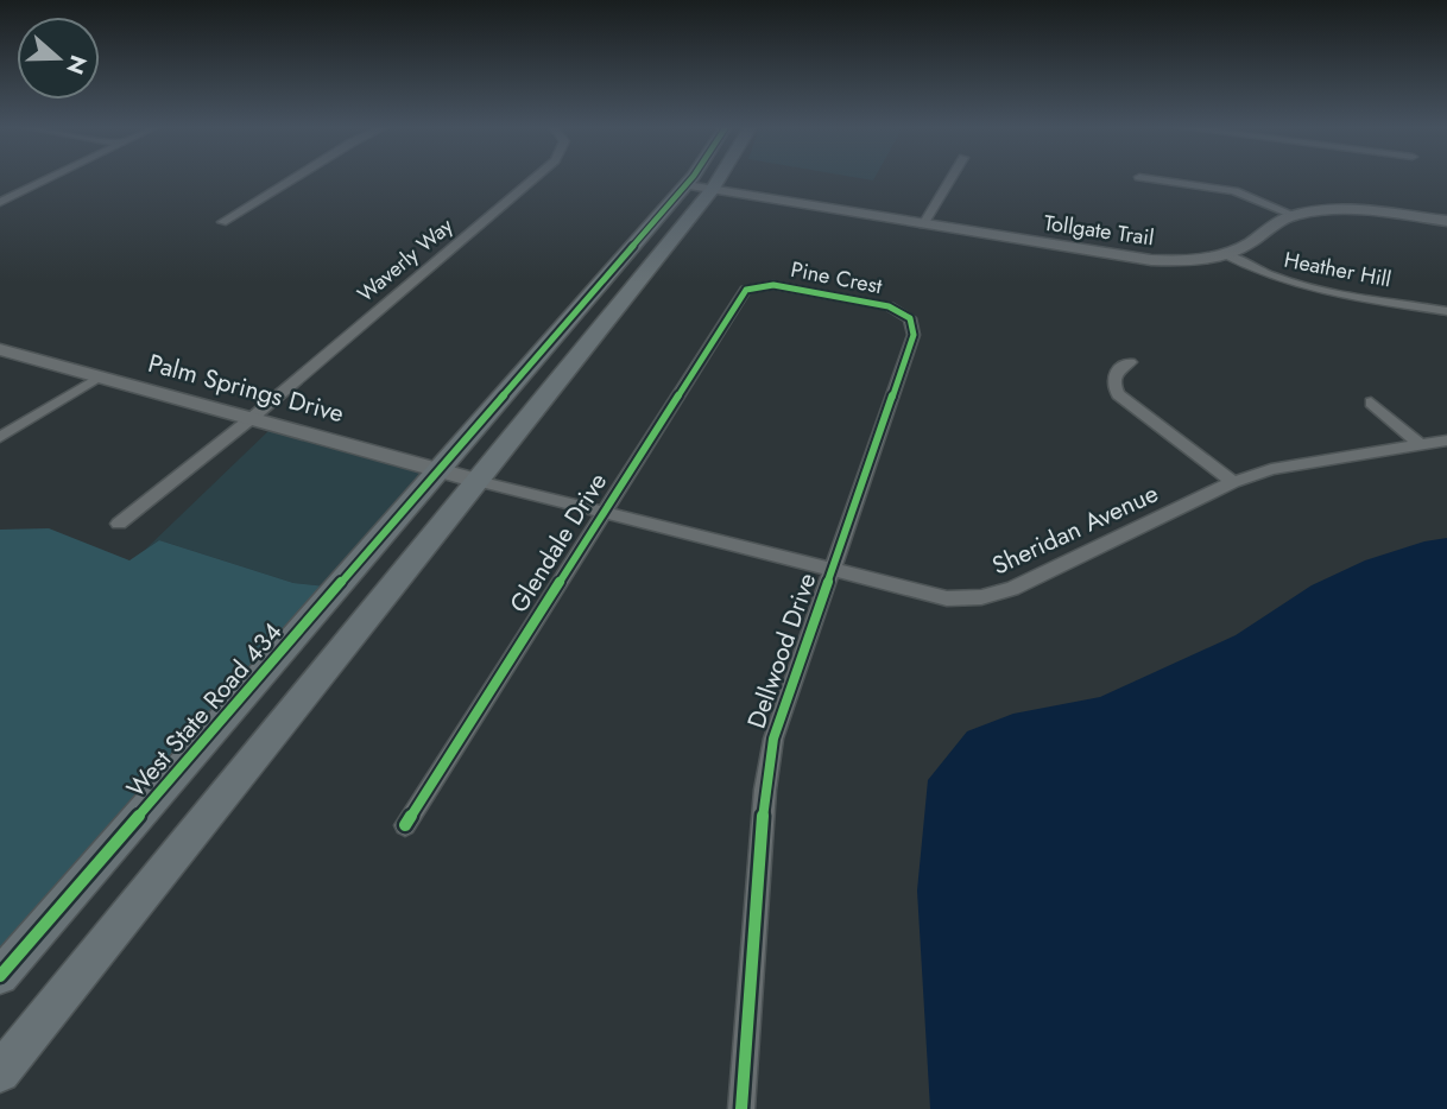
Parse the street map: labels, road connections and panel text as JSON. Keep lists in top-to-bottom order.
{
  "streets": {
    "main road": ["West State Road 434"],
    "street": [
      "Tollgate Trail",
      "Waverly Way",
      "Heather Hill",
      "Pine Crest",
      "Palm Springs Drive",
      "Sheridan Avenue",
      "Glendale Drive",
      "Dellwood Drive"
    ]
  },
  "crossings": [
    ["Tollgate Trail", "Heather Hill"],
    ["Tollgate Trail", "West State Road 434"],
    ["Waverly Way", "Palm Springs Drive"],
    ["Pine Crest", "Glendale Drive"],
    ["Pine Crest", "Dellwood Drive"],
    ["Palm Springs Drive", "Sheridan Avenue"],
    ["Palm Springs Drive", "West State Road 434"],
    ["Sheridan Avenue", "Glendale Drive"],
    ["Sheridan Avenue", "Dellwood Drive"]
  ],
  "north": "right"
}
